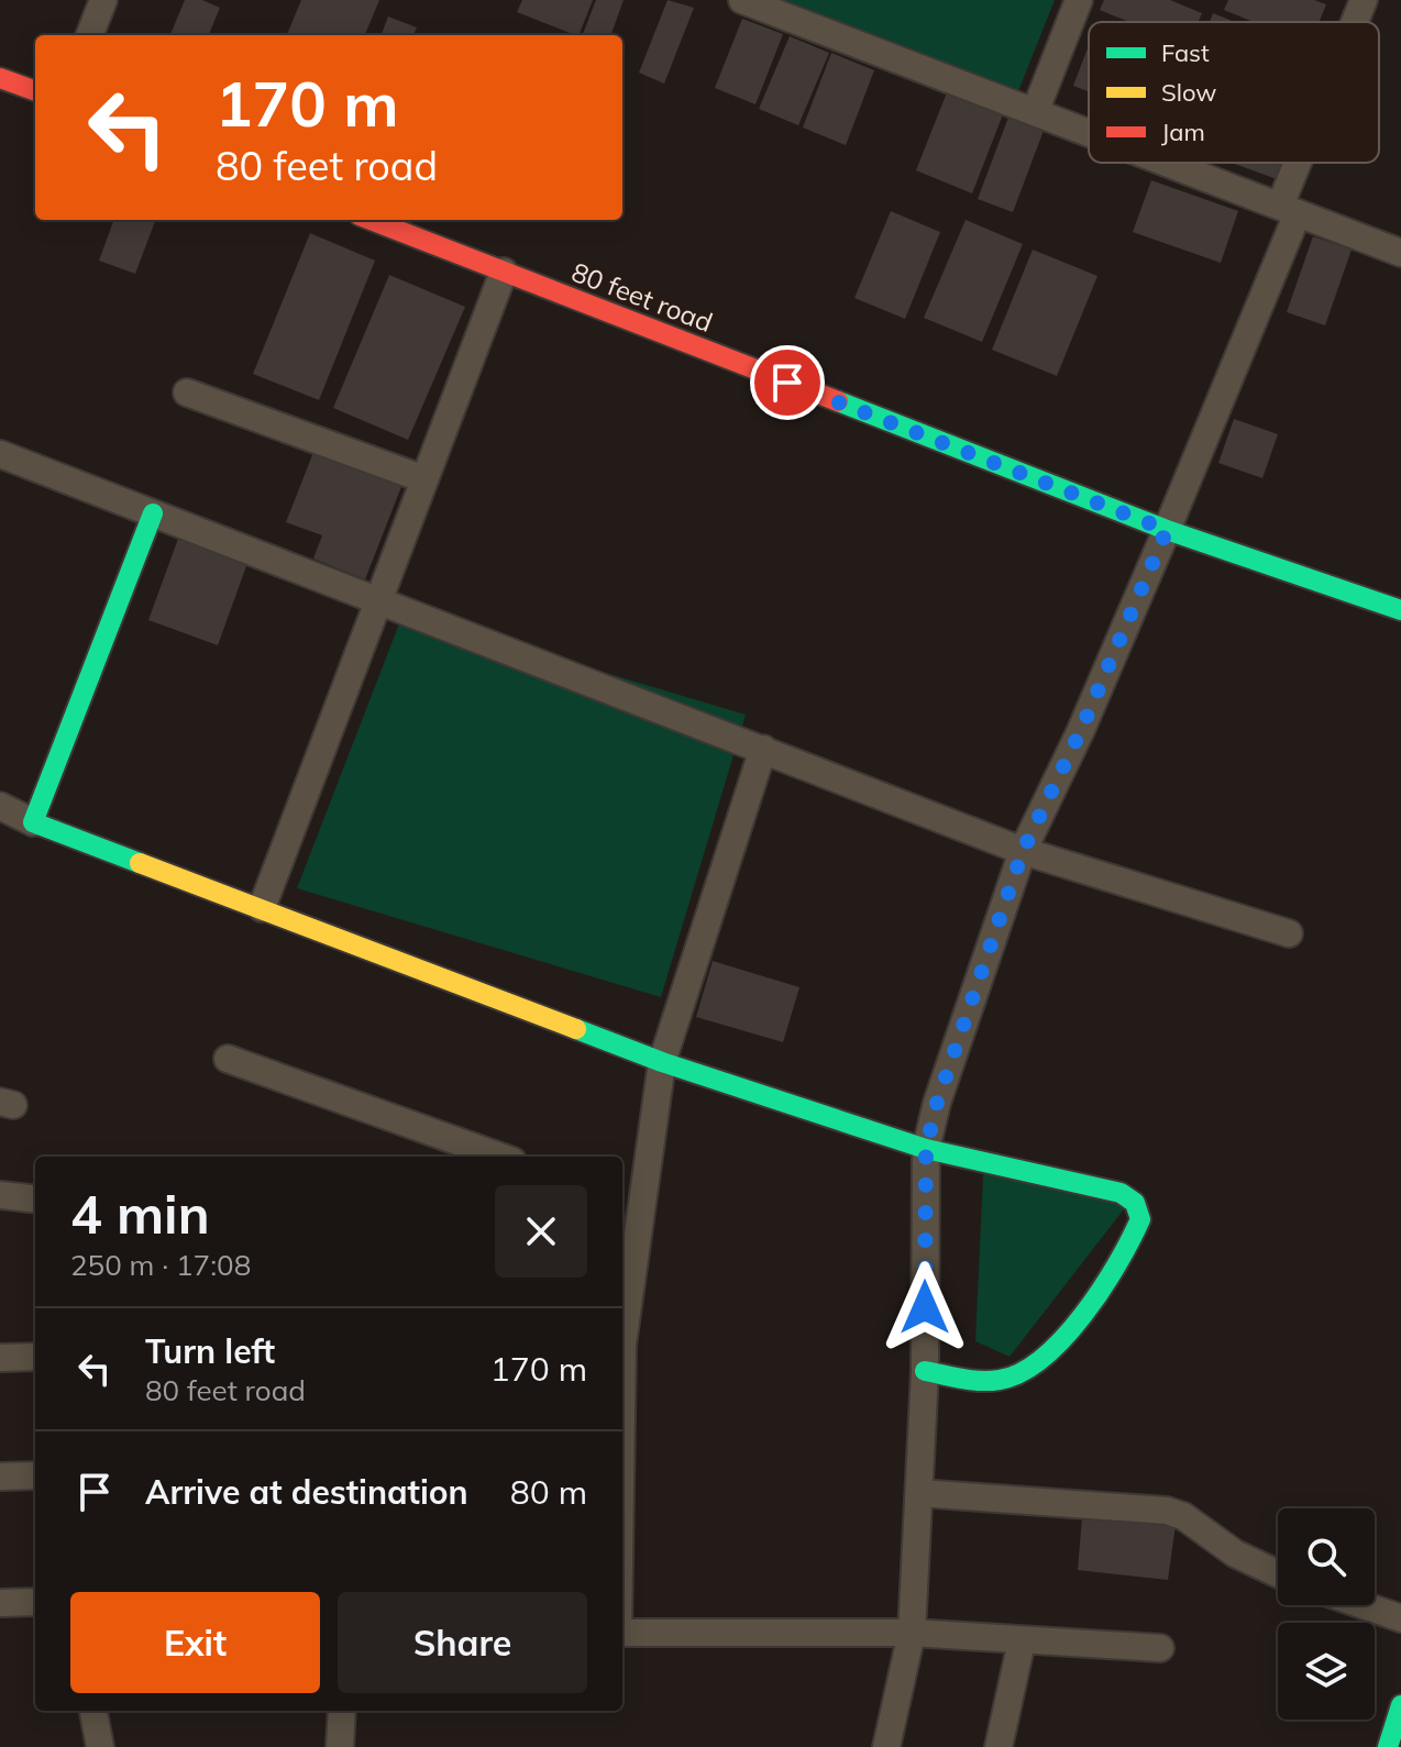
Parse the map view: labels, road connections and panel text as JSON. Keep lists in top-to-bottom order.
{
  "streets": {
    "street": ["80 feet road"]
  },
  "legend": ["Fast", "Slow", "Jam"],
  "page": {
    "turn": ["170 m", "80 feet road"],
    "heading": ["4 min", "250 m · 17:08"],
    "list": [
      {
        "name": "Turn left",
        "note": "80 feet road",
        "value": "170 m"
      },
      {
        "name": "Arrive at destination",
        "value": "80 m"
      }
    ],
    "buttons": ["Exit", "Share"]
  }
}
